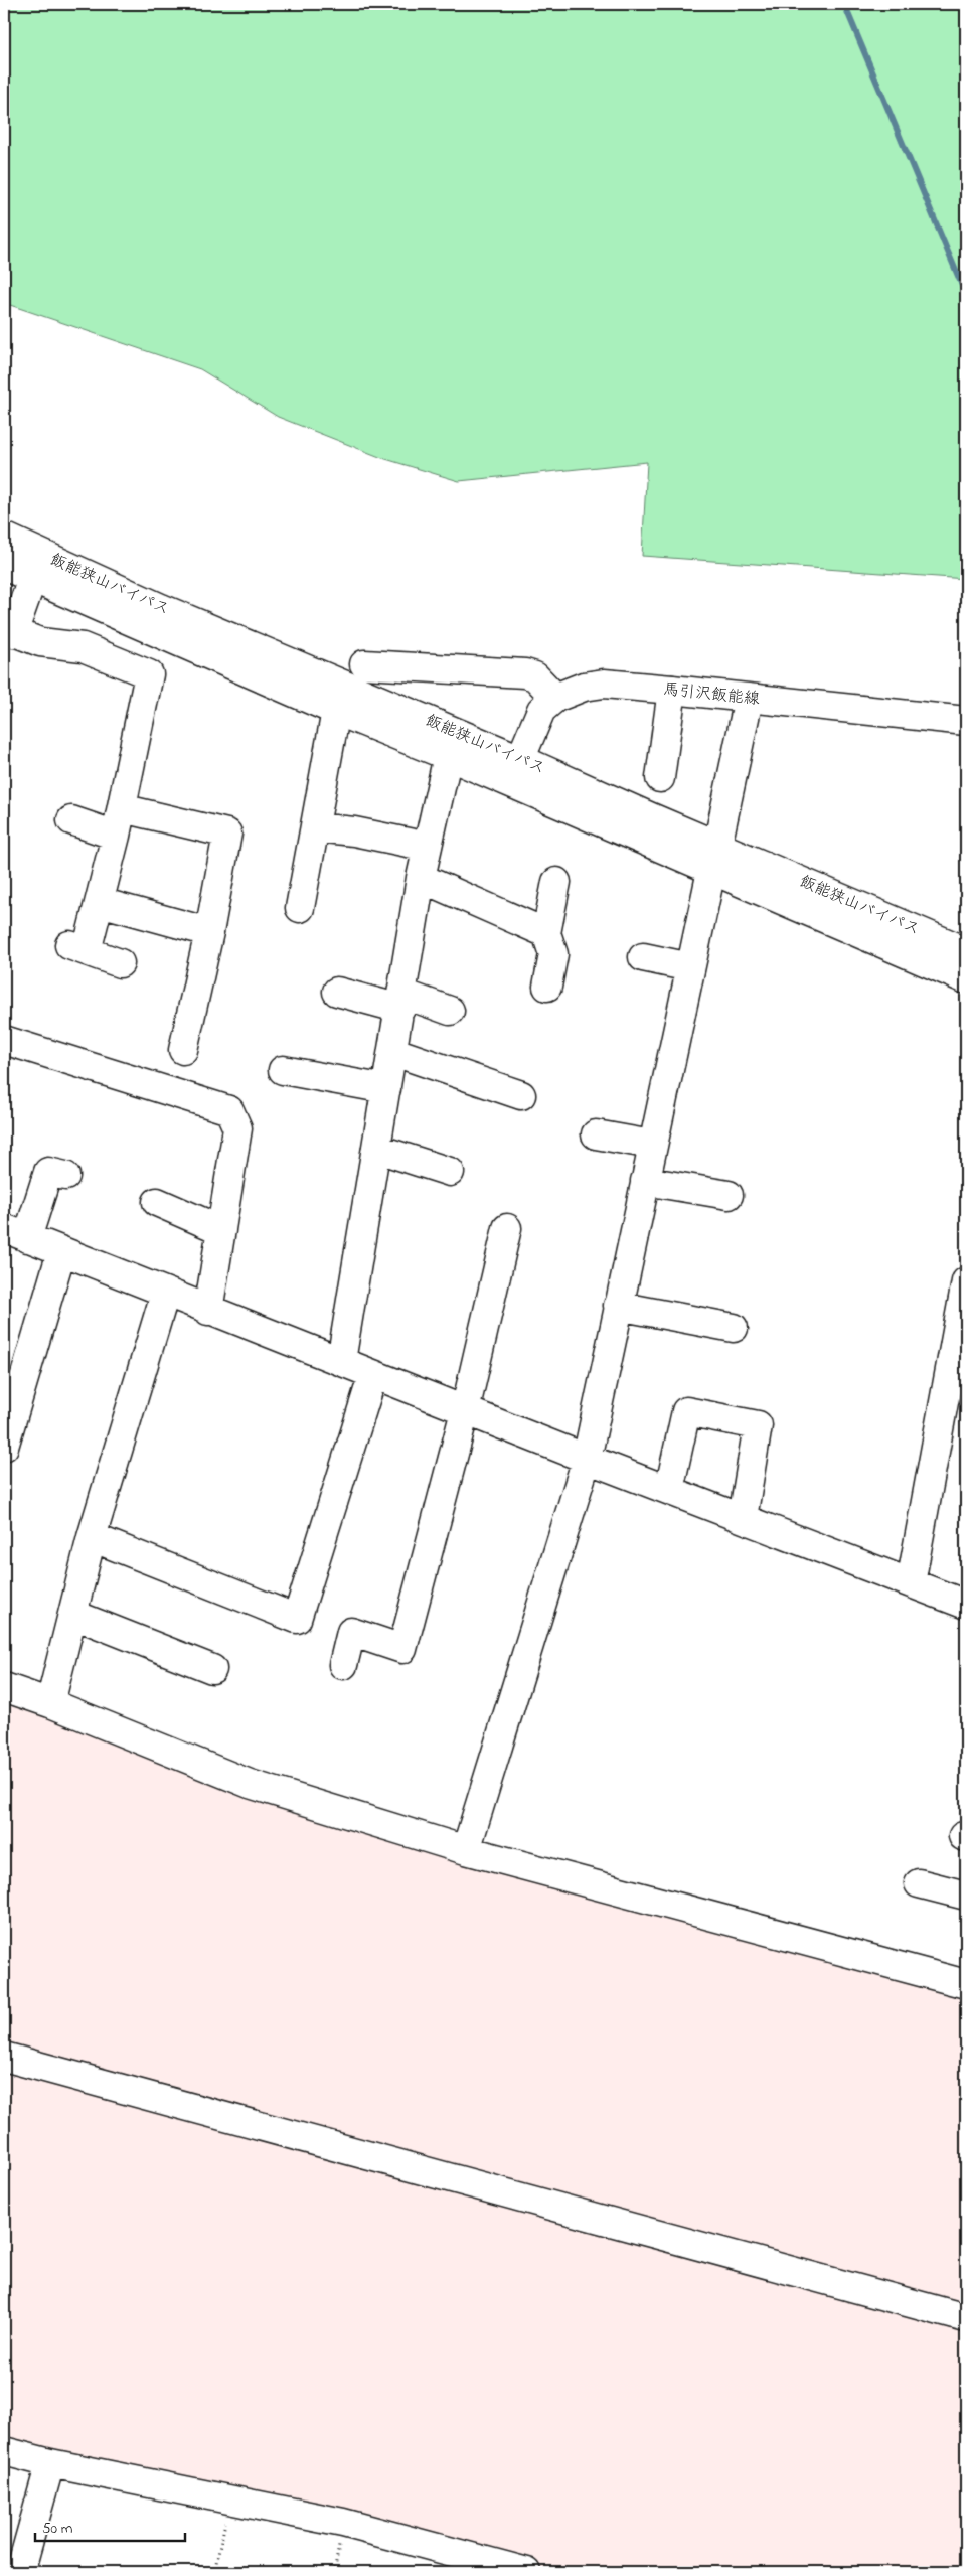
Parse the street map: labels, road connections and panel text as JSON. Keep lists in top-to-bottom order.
{
  "streets": {
    "main road": ["飯能狭山バイパス", "馬引沢飯能線"]
  },
  "crossings": [
    ["飯能狭山バイパス", "馬引沢飯能線"]
  ],
  "scale_bar": "50 m"
}
